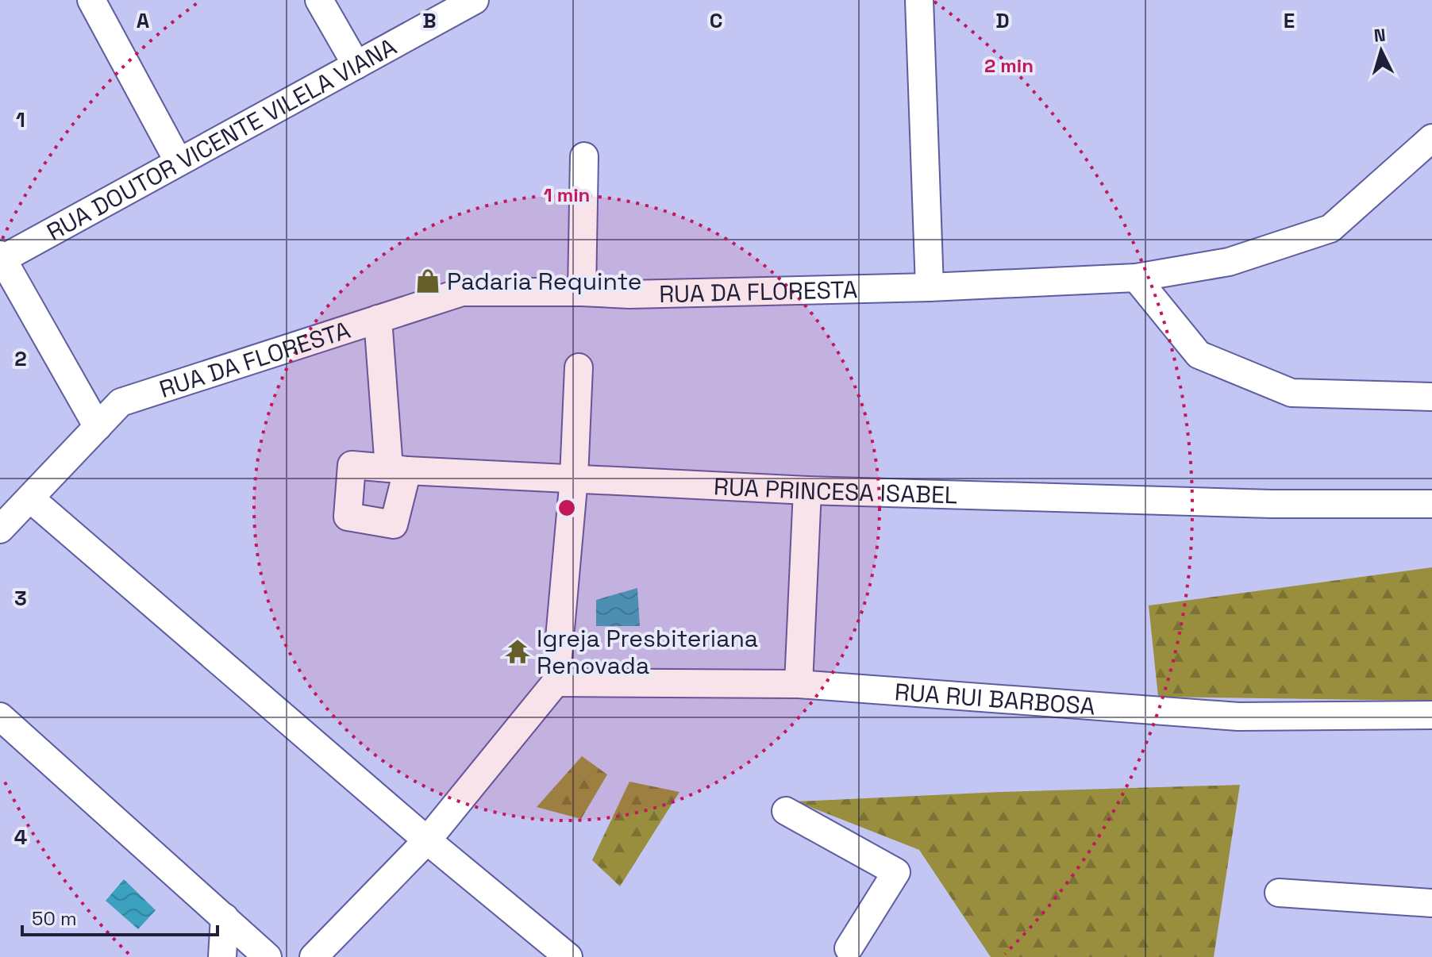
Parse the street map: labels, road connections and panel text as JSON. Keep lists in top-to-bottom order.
{
  "streets": {
    "street": [
      "RUA DOUTOR VICENTE VILELA VIANA",
      "RUA DA FLORESTA",
      "RUA PRINCESA ISABEL",
      "RUA RUI BARBOSA"
    ]
  },
  "crossings": [
    ["RUA DA FLORESTA", "RUA PRINCESA ISABEL"]
  ],
  "places": {
    "shop": ["Padaria Requinte"],
    "temple": ["Igreja Presbiteriana Renovada"]
  },
  "scale_bar": "50 m",
  "north": "top",
  "grid": {
    "columns": [
      "A",
      "B",
      "C",
      "D",
      "E"
    ],
    "rows": [
      "1",
      "2",
      "3",
      "4"
    ]
  },
  "rings": ["2 min", "1 min"]
}
